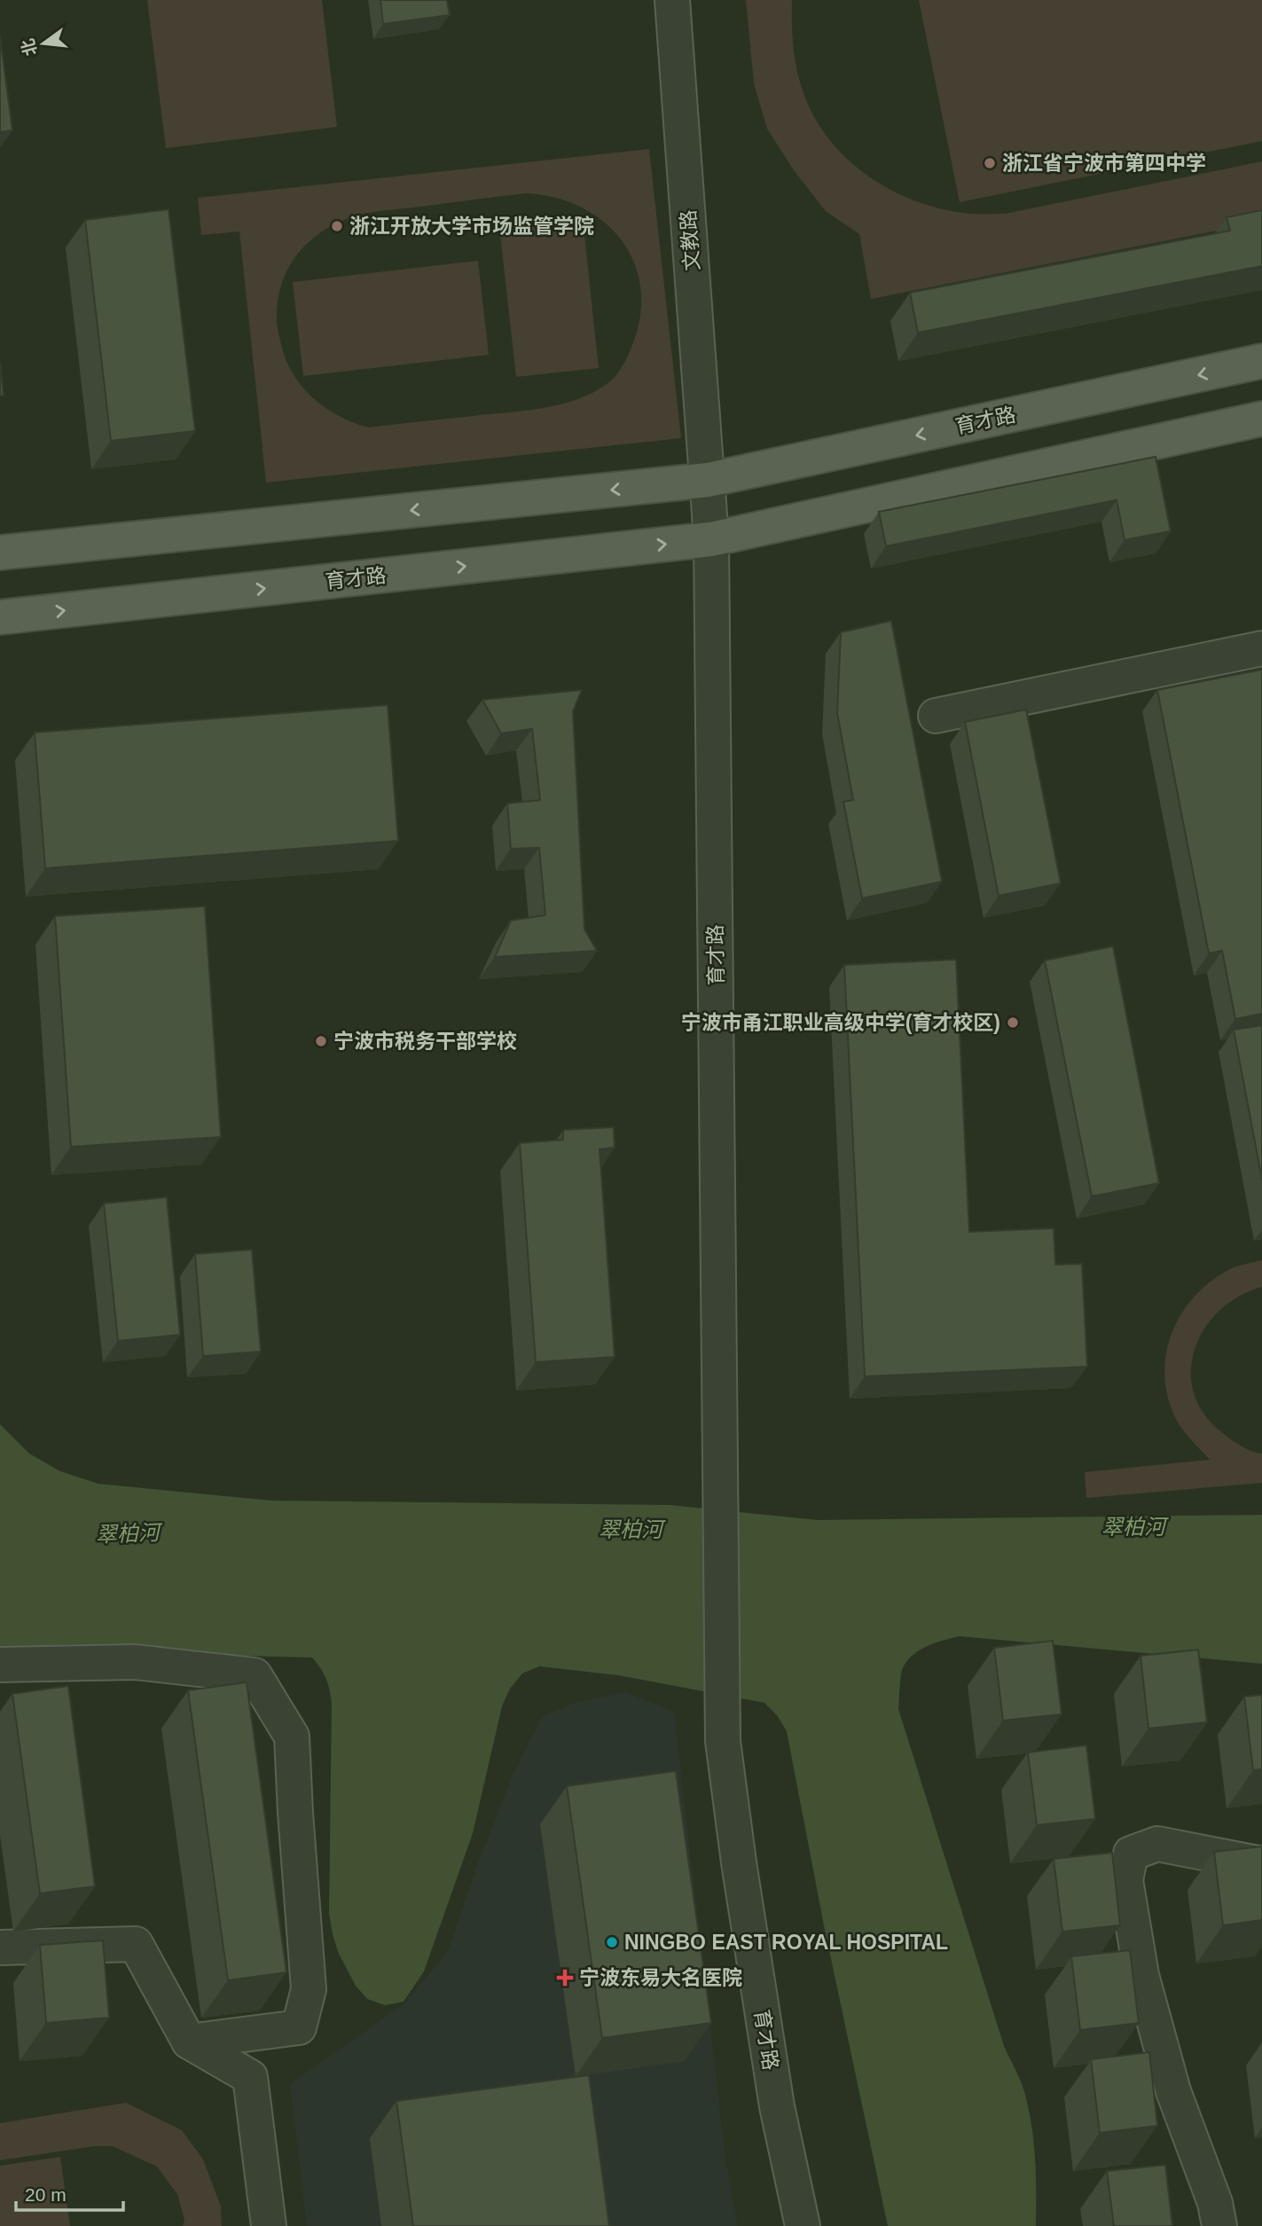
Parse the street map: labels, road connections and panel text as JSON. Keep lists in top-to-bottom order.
{
  "streets": {
    "main road": ["育才路"],
    "street": ["文教路"]
  },
  "crossings": [
    ["文教路", "育才路"]
  ],
  "water": ["翠柏河"],
  "places": {
    "other": [
      "浙江省宁波市第四中学",
      "浙江开放大学市场监管学院",
      "宁波市甬江职业高级中学(育才校区)",
      "宁波市税务干部学校",
      "NINGBO EAST ROYAL HOSPITAL"
    ],
    "health": ["宁波东易大名医院"]
  },
  "scale_bar": "20 m",
  "north": "left"
}
